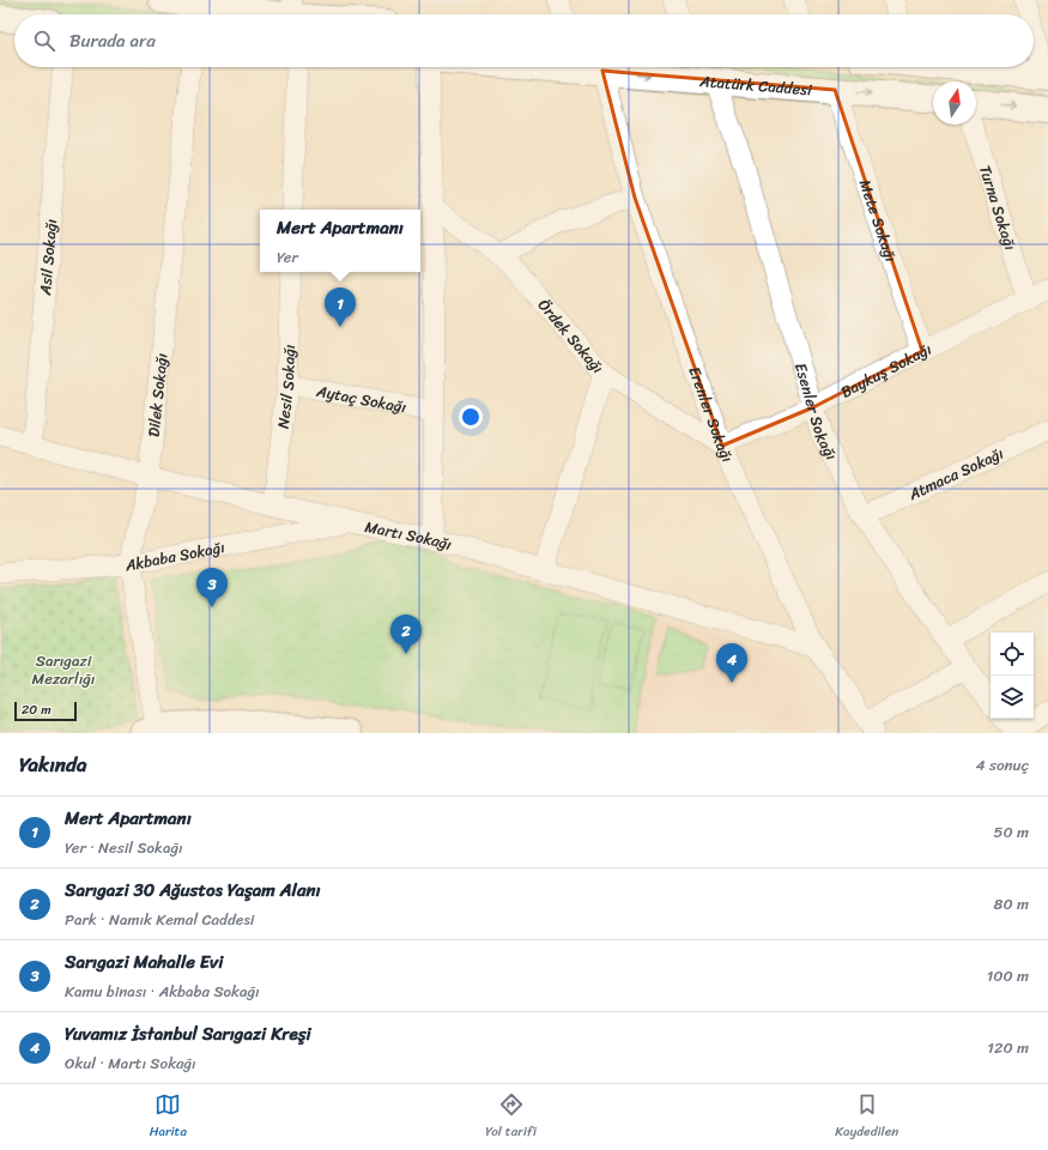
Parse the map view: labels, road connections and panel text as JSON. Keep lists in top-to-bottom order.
{
  "streets": {
    "main road": ["Atatürk Caddesi"],
    "street": [
      "Turna Sokağı",
      "Mete Sokağı",
      "Asil Sokağı",
      "Ördek Sokağı",
      "Baykuş Sokağı",
      "Nesil Sokağı",
      "Dilek Sokağı",
      "Aytaç Sokağı",
      "Esenler Sokağı",
      "Erenler Sokağı",
      "Atmaca Sokağı",
      "Martı Sokağı",
      "Akbaba Sokağı"
    ]
  },
  "crossings": [
    ["Atatürk Caddesi", "Mete Sokağı"],
    ["Atatürk Caddesi", "Esenler Sokağı"],
    ["Atatürk Caddesi", "Erenler Sokağı"],
    ["Turna Sokağı", "Baykuş Sokağı"],
    ["Mete Sokağı", "Baykuş Sokağı"],
    ["Asil Sokağı", "Martı Sokağı"],
    ["Ördek Sokağı", "Baykuş Sokağı"],
    ["Ördek Sokağı", "Erenler Sokağı"],
    ["Baykuş Sokağı", "Esenler Sokağı"],
    ["Baykuş Sokağı", "Erenler Sokağı"],
    ["Nesil Sokağı", "Aytaç Sokağı"],
    ["Nesil Sokağı", "Martı Sokağı"],
    ["Dilek Sokağı", "Martı Sokağı"],
    ["Dilek Sokağı", "Akbaba Sokağı"],
    ["Esenler Sokağı", "Atmaca Sokağı"],
    ["Erenler Sokağı", "Martı Sokağı"],
    ["Martı Sokağı", "Akbaba Sokağı"]
  ],
  "one_way": ["Atatürk Caddesi"],
  "parks": ["Sarıgazi Mezarlığı"],
  "scale_bar": "20 m",
  "north": "top",
  "page": {
    "search": "Burada ara",
    "popup": ["Mert Apartmanı", "Yer"],
    "pins": [
      "1",
      "3",
      "2",
      "4"
    ],
    "scale": "20 m",
    "heading": ["Yakında", "4 sonuç"],
    "list": [
      {
        "mark": "1",
        "name": "Mert Apartmanı",
        "note": "Yer · Nesil Sokağı",
        "value": "50 m"
      },
      {
        "mark": "2",
        "name": "Sarıgazi 30 Ağustos Yaşam Alanı",
        "note": "Park · Namık Kemal Caddesi",
        "value": "80 m"
      },
      {
        "mark": "3",
        "name": "Sarıgazi Mahalle Evi",
        "note": "Kamu binası · Akbaba Sokağı",
        "value": "100 m"
      },
      {
        "mark": "4",
        "name": "Yuvamız İstanbul Sarıgazi Kreşi",
        "note": "Okul · Martı Sokağı",
        "value": "120 m"
      }
    ],
    "nav": ["Harita", "Yol tarifi", "Kaydedilen"]
  }
}
